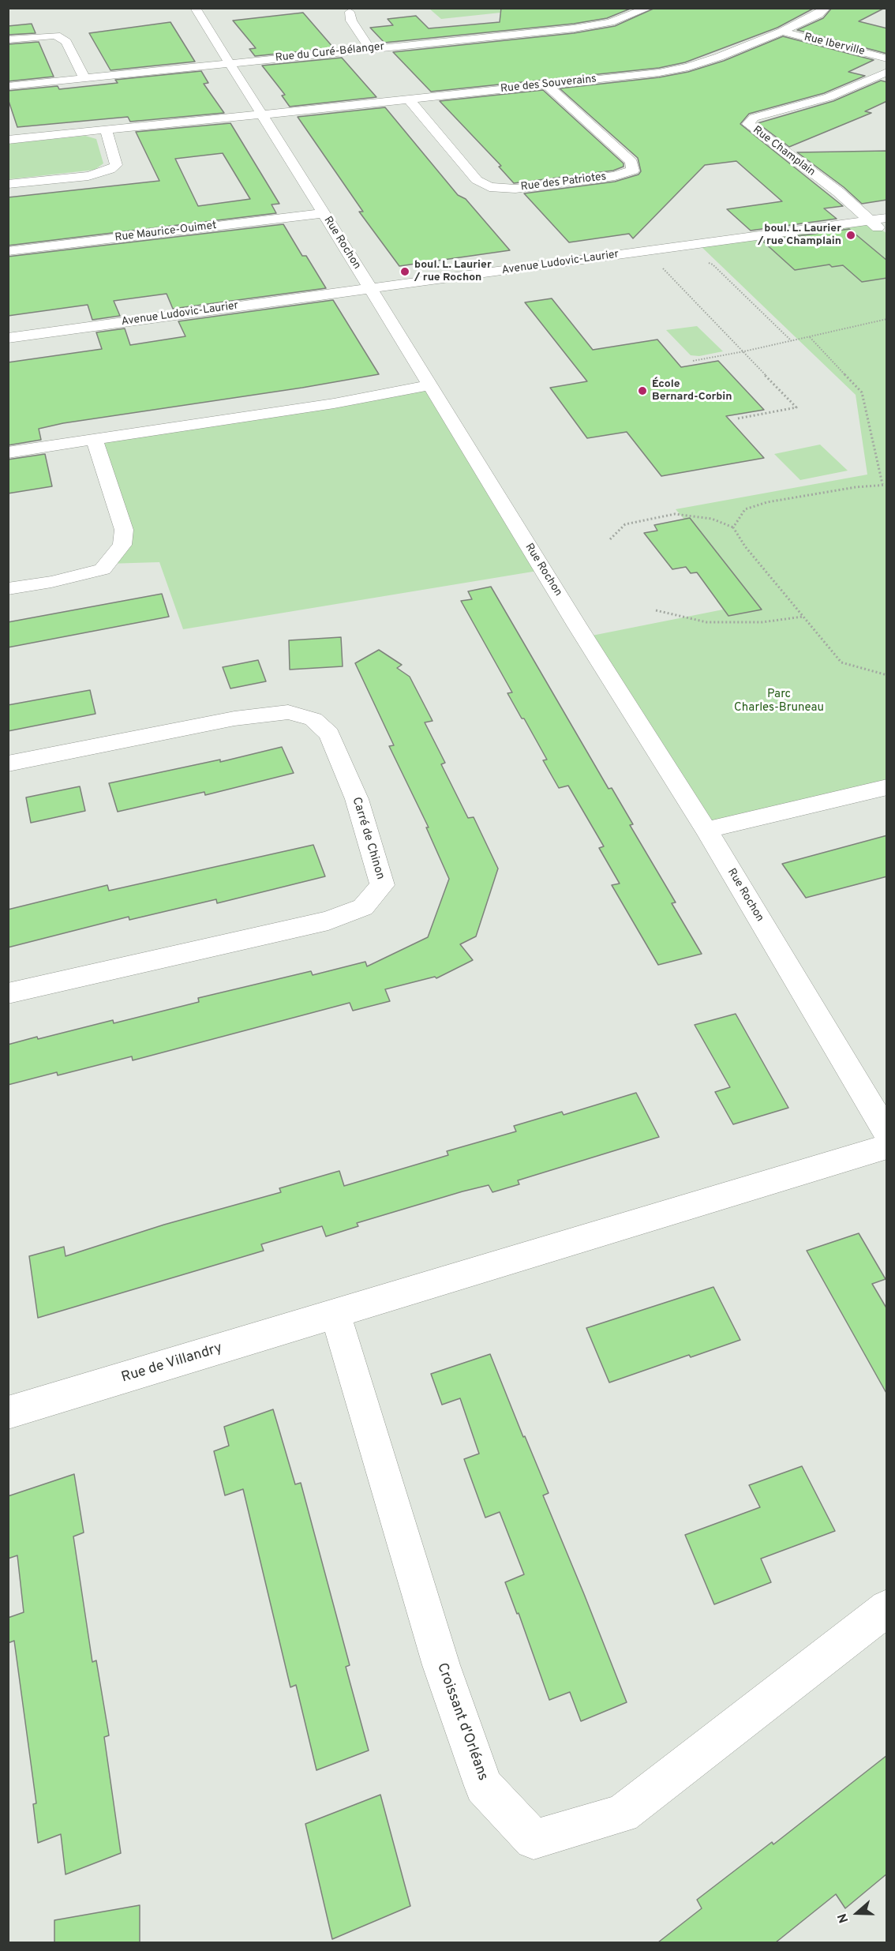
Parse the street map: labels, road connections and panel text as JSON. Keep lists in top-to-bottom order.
{
  "streets": {
    "street": [
      "Rue Iberville",
      "Rue du Curé-Bélanger",
      "Rue des Souverains",
      "Rue Champlain",
      "Rue des Patriotes",
      "Rue Maurice-Ouimet",
      "Rue Rochon",
      "Avenue Ludovic-Laurier",
      "Carré de Chinon",
      "Rue de Villandry",
      "Croissant d'Orléans"
    ]
  },
  "crossings": [
    ["Rue Iberville", "Rue des Souverains"],
    ["Rue du Curé-Bélanger", "Rue Rochon"],
    ["Rue des Souverains", "Rue des Patriotes"],
    ["Rue des Souverains", "Rue Rochon"],
    ["Rue Champlain", "Avenue Ludovic-Laurier"],
    ["Rue Maurice-Ouimet", "Rue Rochon"],
    ["Rue Rochon", "Avenue Ludovic-Laurier"],
    ["Rue de Villandry", "Croissant d'Orléans"]
  ],
  "parks": ["Parc Charles-Bruneau"],
  "places": ["boul. L. Laurier / rue Champlain", "boul. L. Laurier / rue Rochon", "École Bernard-Corbin"],
  "north": "left"
}
